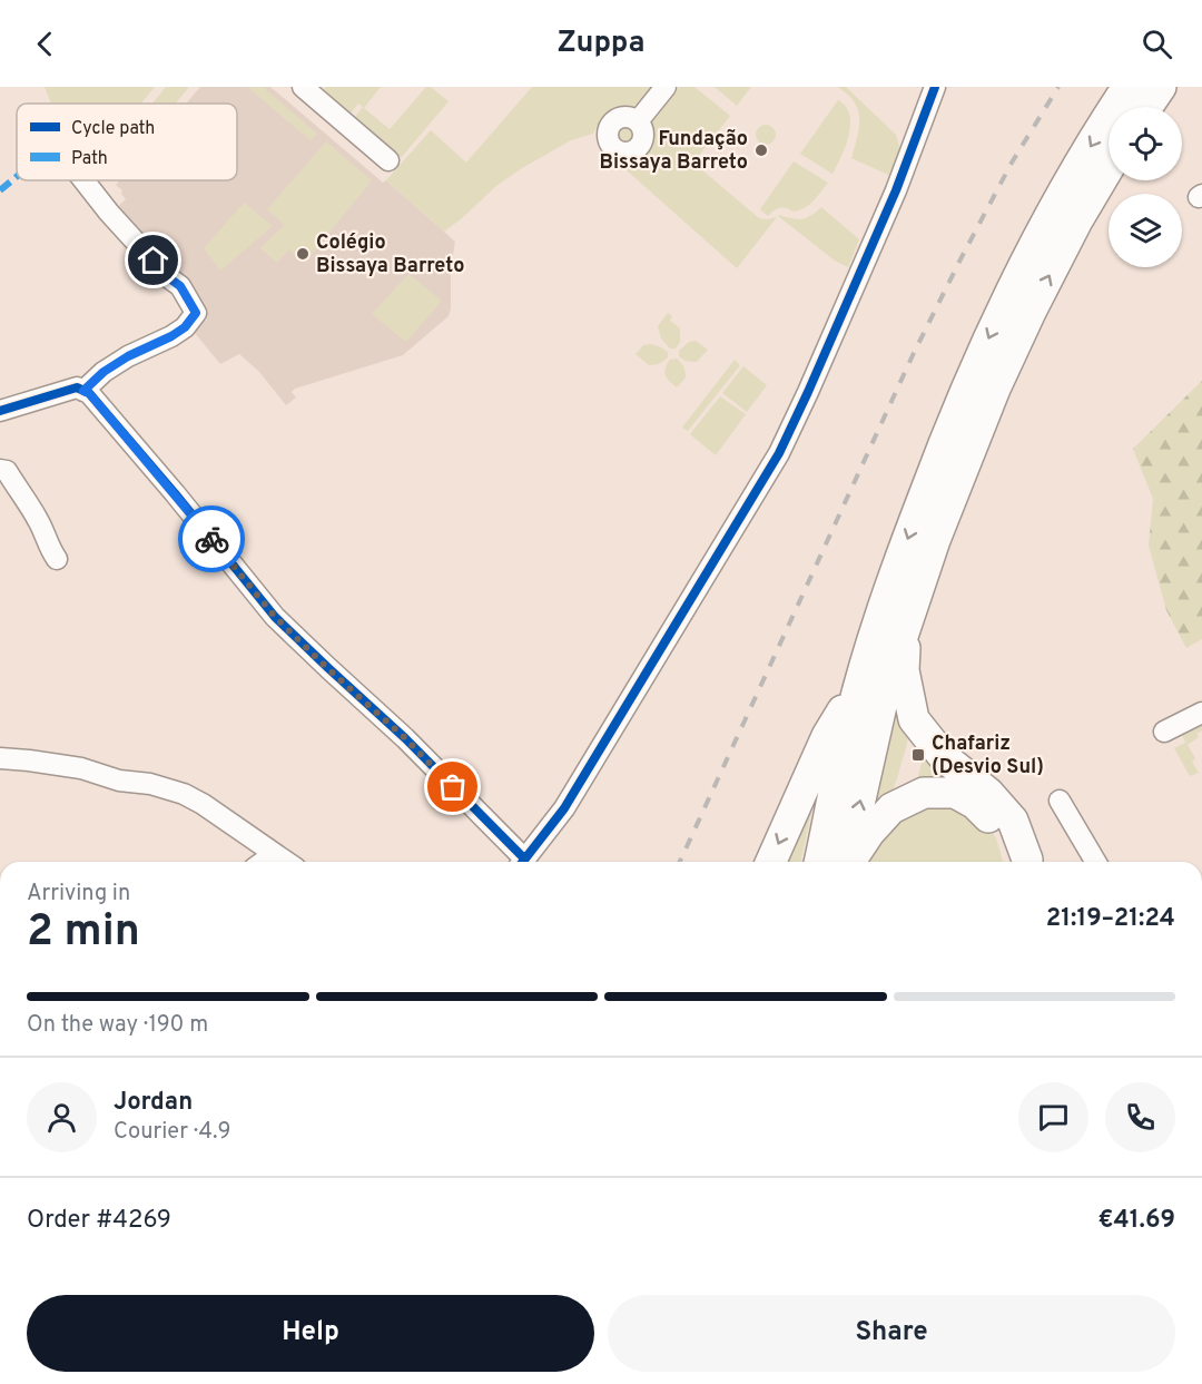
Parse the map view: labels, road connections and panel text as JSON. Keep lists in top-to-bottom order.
{
  "places": {
    "other": ["Fundação Bissaya Barreto", "Colégio Bissaya Barreto"],
    "transit": ["Chafariz (Desvio Sul)"]
  },
  "legend": ["Cycle path", "Path"],
  "page": {
    "header": "Zuppa",
    "heading": ["2 min", "Arriving in", "21:19–21:24"],
    "panel": [
      "Jordan",
      "Courier · 4.9",
      "Order #4269",
      "€41.69"
    ],
    "bar": "On the way · 190 m",
    "buttons": ["Help", "Share"]
  }
}
